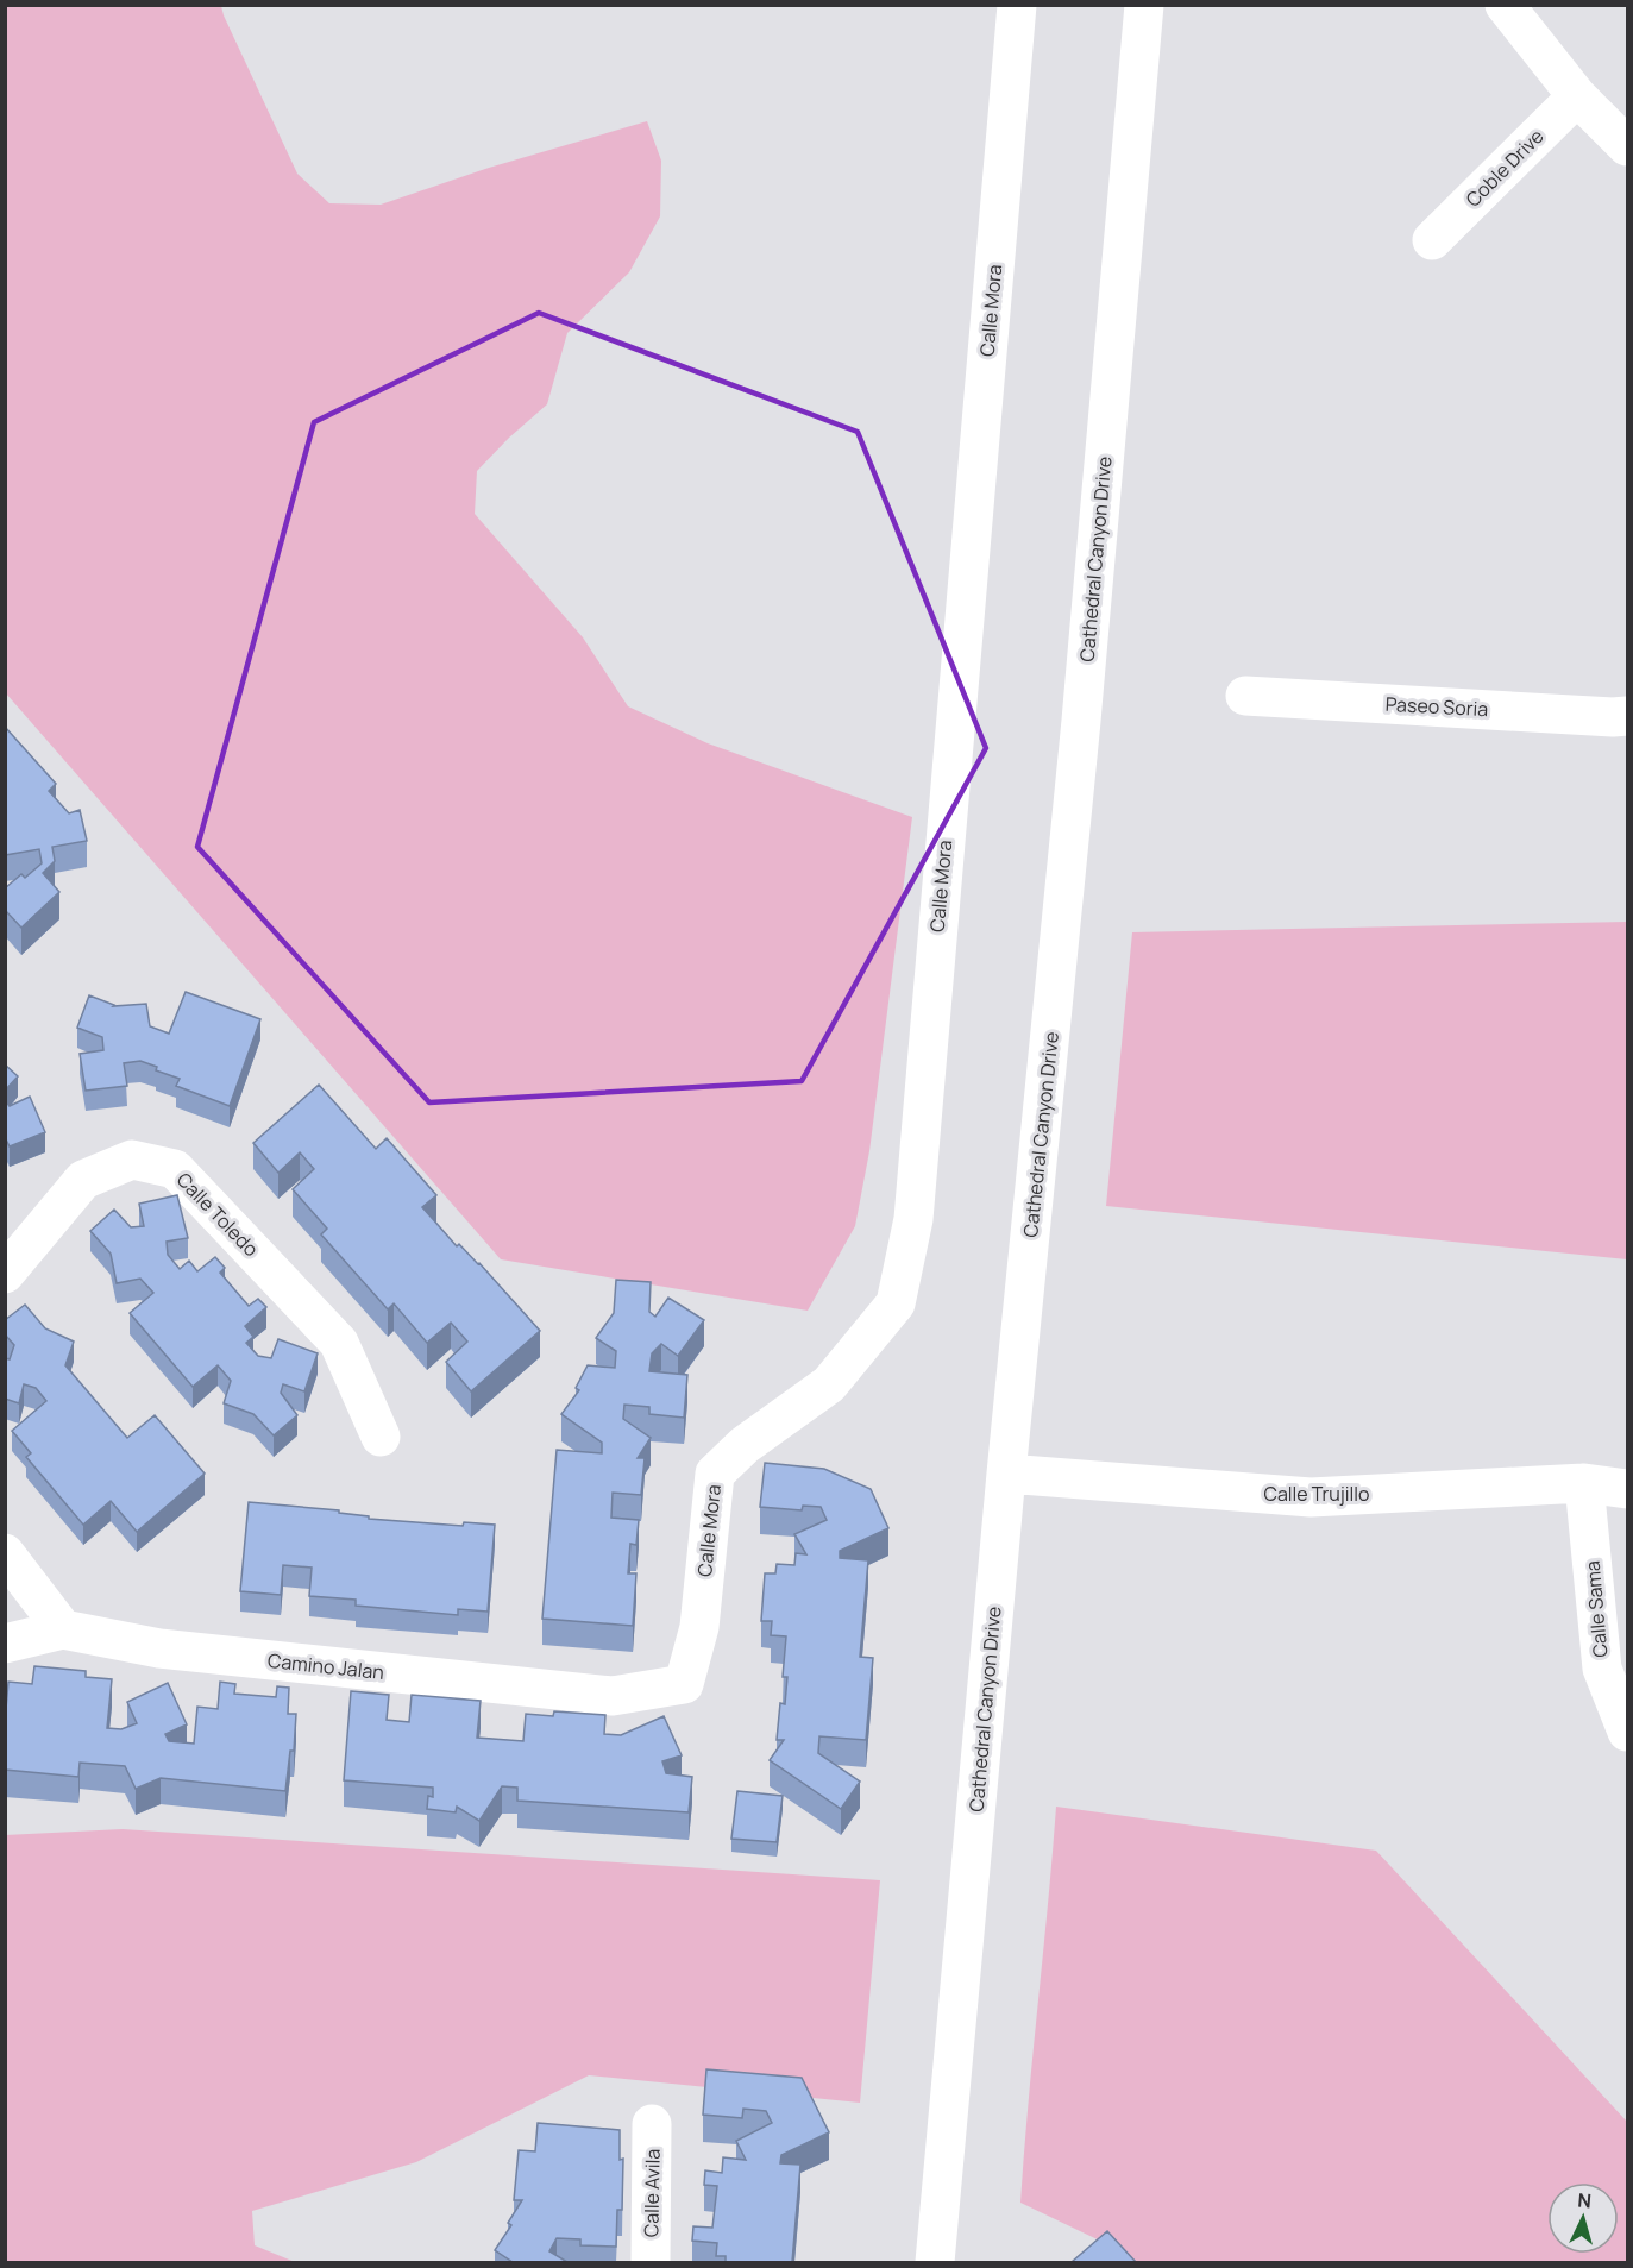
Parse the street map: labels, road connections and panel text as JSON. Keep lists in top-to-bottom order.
{
  "streets": {
    "street": [
      "Coble Drive",
      "Calle Mora",
      "Cathedral Canyon Drive",
      "Paseo Soria",
      "Calle Toledo",
      "Calle Trujillo",
      "Calle Sama",
      "Camino Jalan",
      "Calle Avila"
    ]
  },
  "crossings": [
    ["Calle Mora", "Camino Jalan"],
    ["Cathedral Canyon Drive", "Calle Trujillo"],
    ["Calle Trujillo", "Calle Sama"]
  ],
  "north": "top"
}
